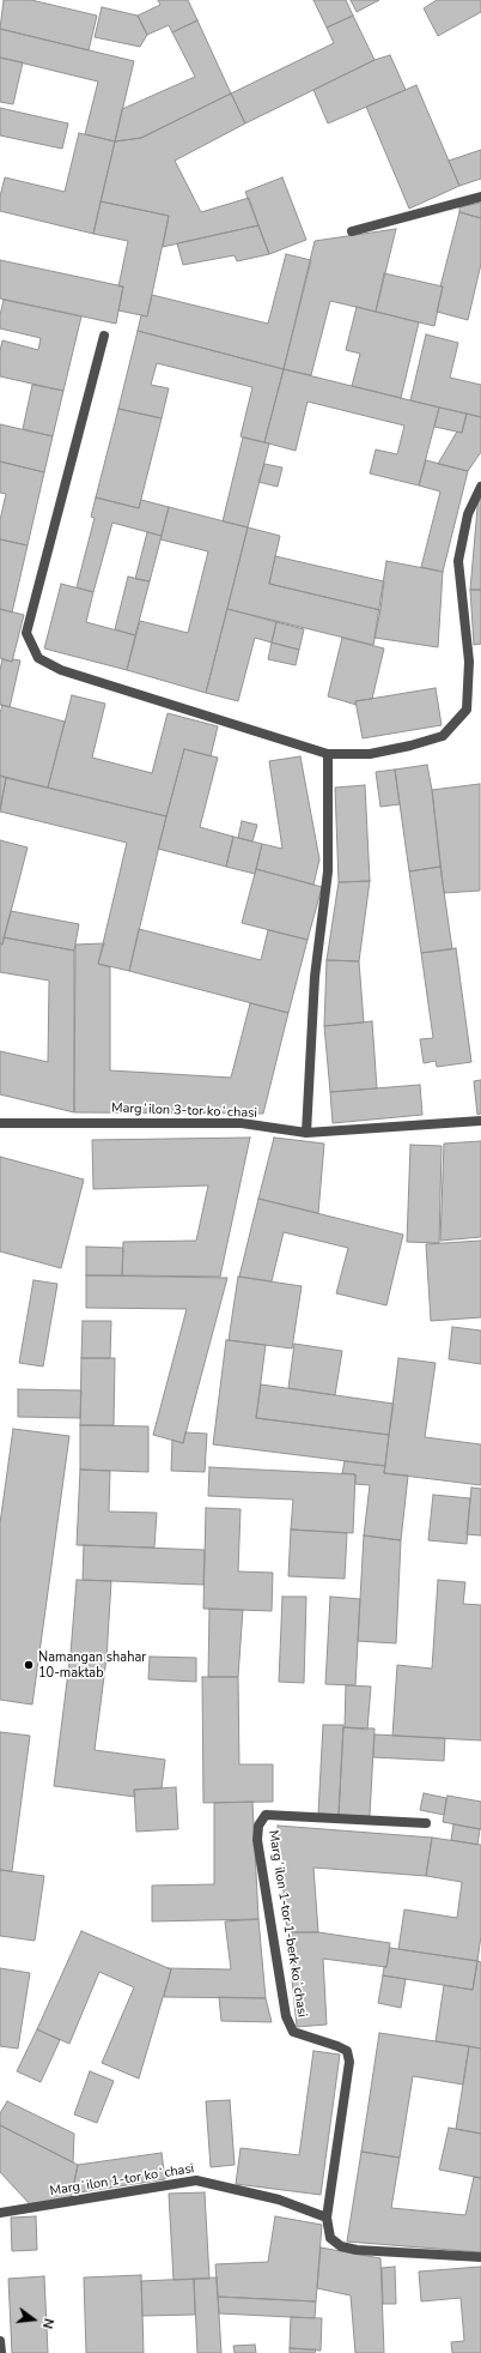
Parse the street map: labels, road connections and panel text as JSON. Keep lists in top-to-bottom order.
{
  "streets": {
    "street": ["Margʻilon 3-tor koʻchasi", "Margʻilon 1-tor 1-berk koʻchasi", "Margʻilon 1-tor koʻchasi"]
  },
  "crossings": [
    ["Margʻilon 1-tor 1-berk koʻchasi", "Margʻilon 1-tor koʻchasi"]
  ],
  "places": ["Namangan shahar 10-maktab"],
  "north": "right"
}
